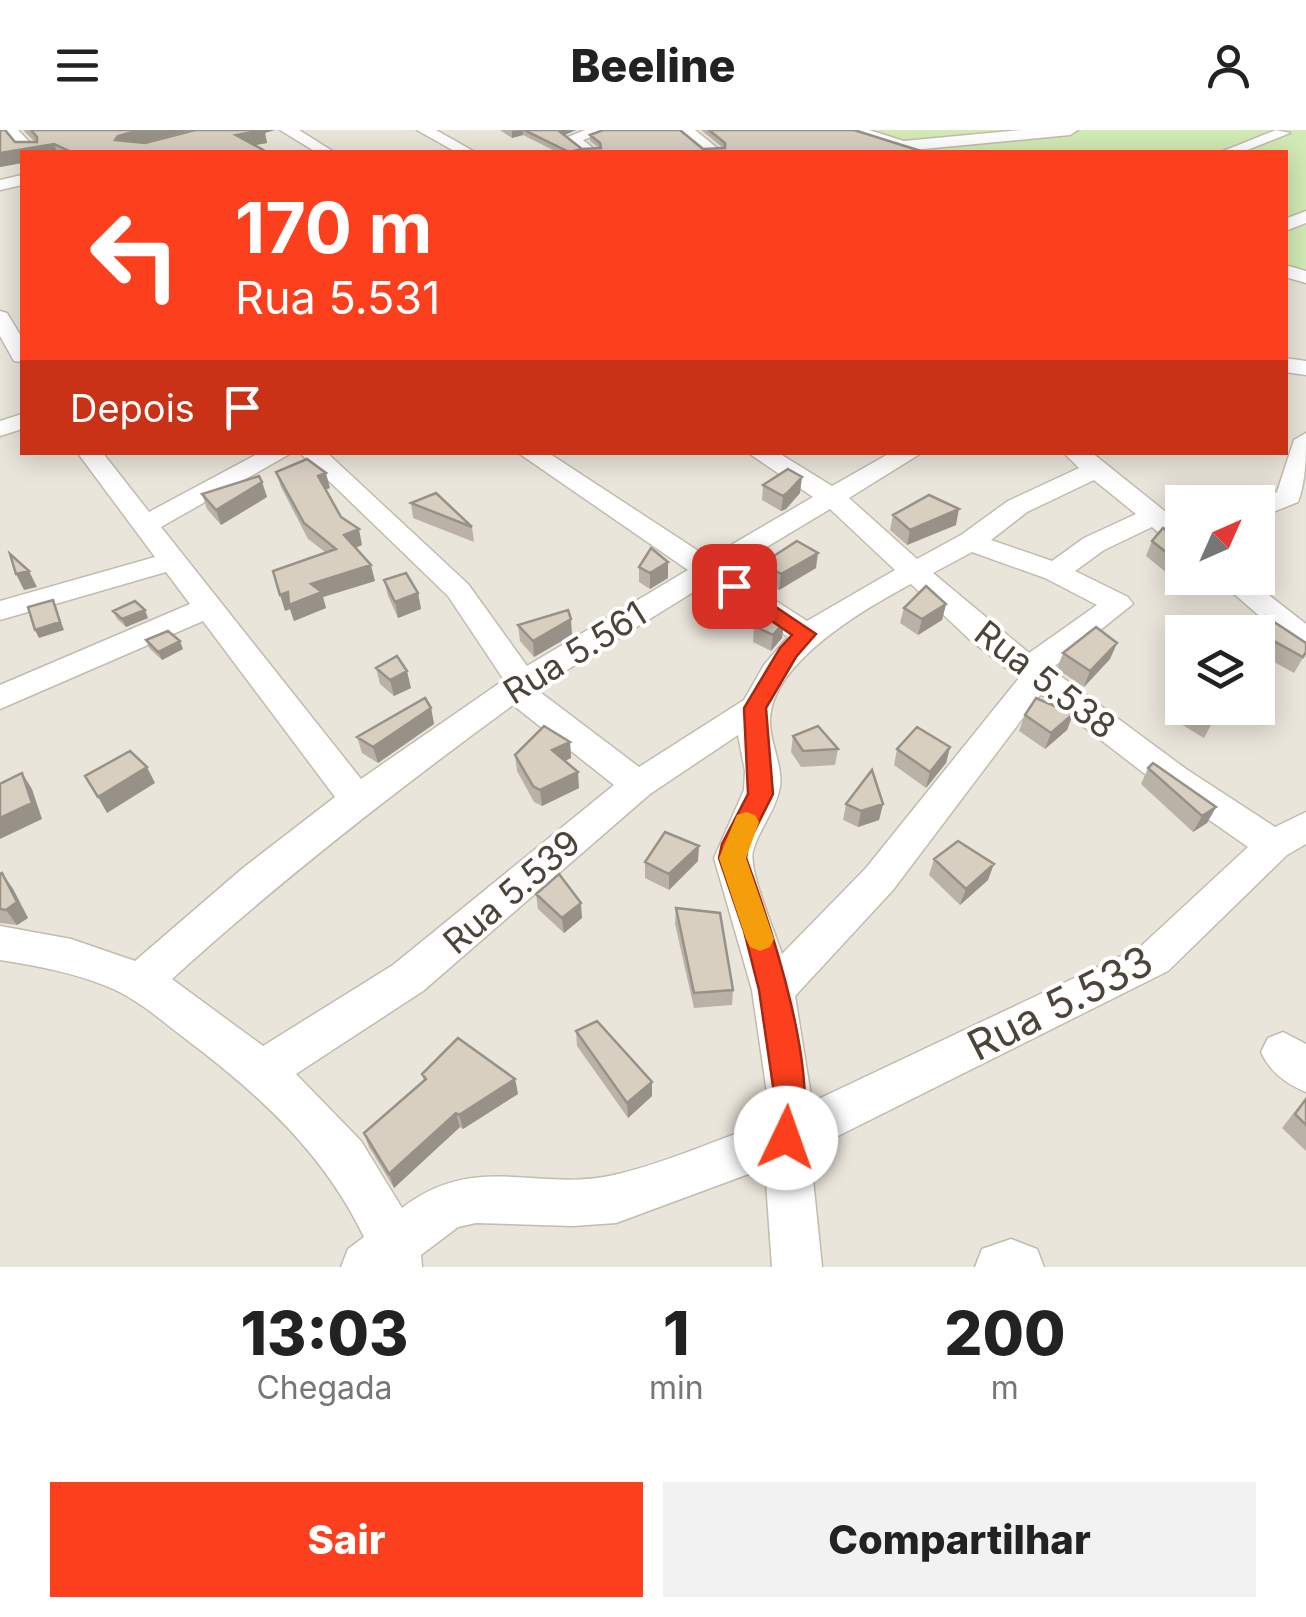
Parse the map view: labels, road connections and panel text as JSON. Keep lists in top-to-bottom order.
{
  "streets": {
    "street": [
      "Rua 5.561",
      "Rua 5.538",
      "Rua 5.539",
      "Rua 5.533"
    ]
  },
  "crossings": [
    ["Rua 5.561", "Rua 5.538"],
    ["Rua 5.538", "Rua 5.533"]
  ],
  "north": "top right",
  "page": {
    "header": "Beeline",
    "turn": ["170 m", "Rua 5.531"],
    "then": "Depois",
    "eta": [
      "13:03",
      "Chegada",
      "1",
      "min",
      "200",
      "m"
    ],
    "buttons": ["Sair", "Compartilhar"]
  }
}
